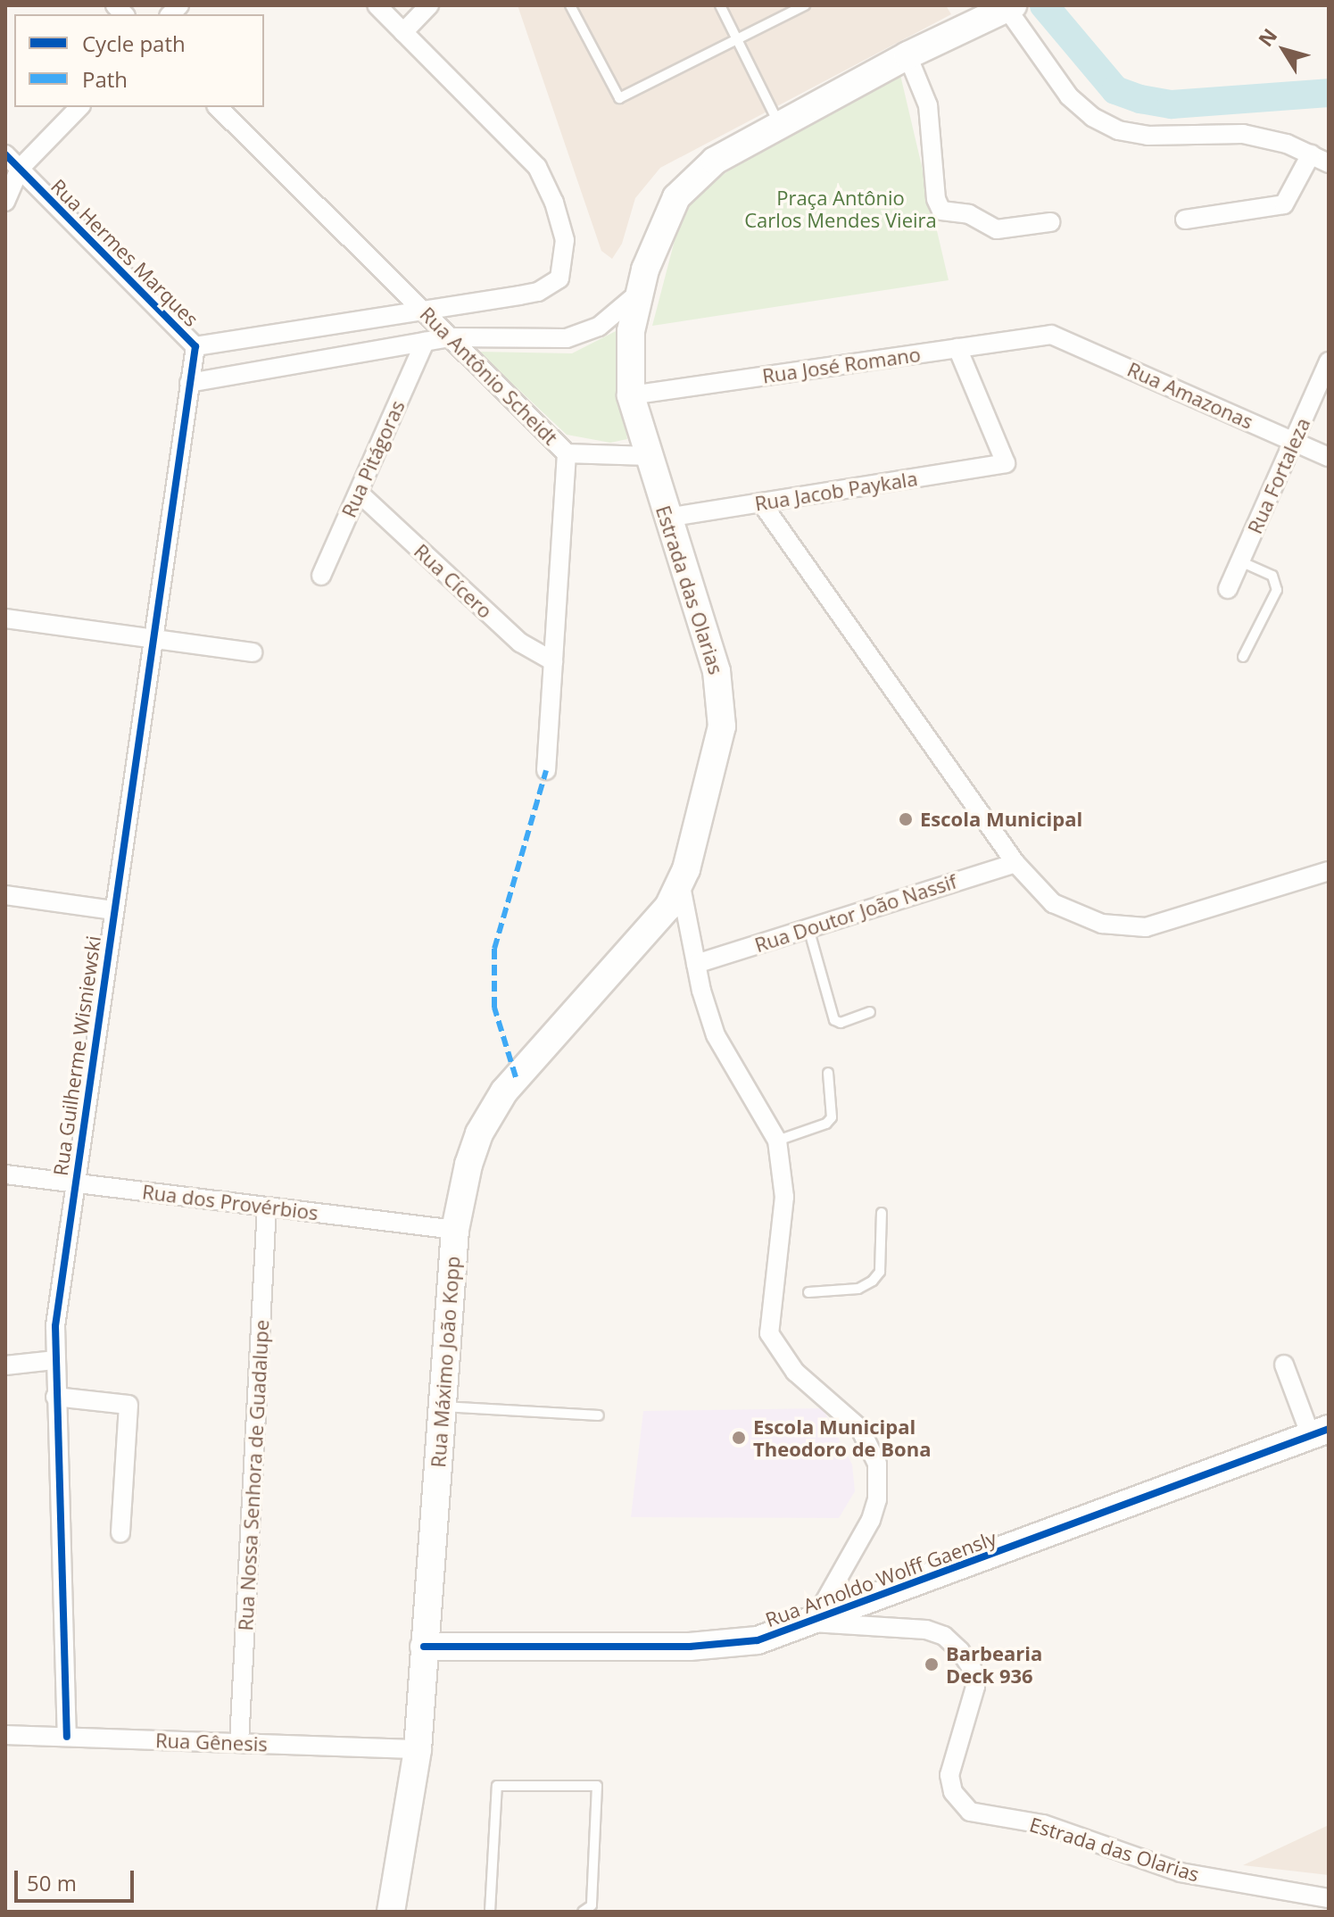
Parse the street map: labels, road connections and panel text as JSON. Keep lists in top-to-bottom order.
{
  "streets": {
    "main road": ["Estrada das Olarias", "Rua Máximo João Kopp", "Rua Arnoldo Wolff Gaensly"],
    "street": [
      "Rua Hermes Marques",
      "Rua José Romano",
      "Rua Antônio Scheidt",
      "Rua Amazonas",
      "Rua Pitágoras",
      "Rua Fortaleza",
      "Rua Jacob Paykala",
      "Rua Cícero",
      "Rua Doutor João Nassif",
      "Rua Guilherme Wisniewski",
      "Rua dos Provérbios",
      "Rua Nossa Senhora de Guadalupe",
      "Rua Gênesis"
    ]
  },
  "crossings": [
    ["Rua Hermes Marques", "Rua Antônio Scheidt"],
    ["Rua Hermes Marques", "Rua Guilherme Wisniewski"],
    ["Rua José Romano", "Rua Amazonas"],
    ["Rua José Romano", "Rua Jacob Paykala"],
    ["Rua José Romano", "Estrada das Olarias"],
    ["Rua Antônio Scheidt", "Rua Cícero"],
    ["Rua Amazonas", "Rua Fortaleza"],
    ["Rua Pitágoras", "Rua Cícero"],
    ["Rua Jacob Paykala", "Estrada das Olarias"],
    ["Estrada das Olarias", "Rua Doutor João Nassif"],
    ["Estrada das Olarias", "Rua Máximo João Kopp"],
    ["Estrada das Olarias", "Rua Arnoldo Wolff Gaensly"],
    ["Rua Guilherme Wisniewski", "Rua dos Provérbios"],
    ["Rua Guilherme Wisniewski", "Rua Gênesis"],
    ["Rua dos Provérbios", "Rua Máximo João Kopp"],
    ["Rua dos Provérbios", "Rua Nossa Senhora de Guadalupe"],
    ["Rua Máximo João Kopp", "Rua Arnoldo Wolff Gaensly"],
    ["Rua Máximo João Kopp", "Rua Gênesis"],
    ["Rua Nossa Senhora de Guadalupe", "Rua Gênesis"]
  ],
  "parks": ["Praça Antônio Carlos Mendes Vieira"],
  "places": ["Escola Municipal", "Escola Municipal Theodoro de Bona", "Barbearia Deck 936"],
  "legend": ["Cycle path", "Path"],
  "scale_bar": "50 m",
  "north": "top left"
}
